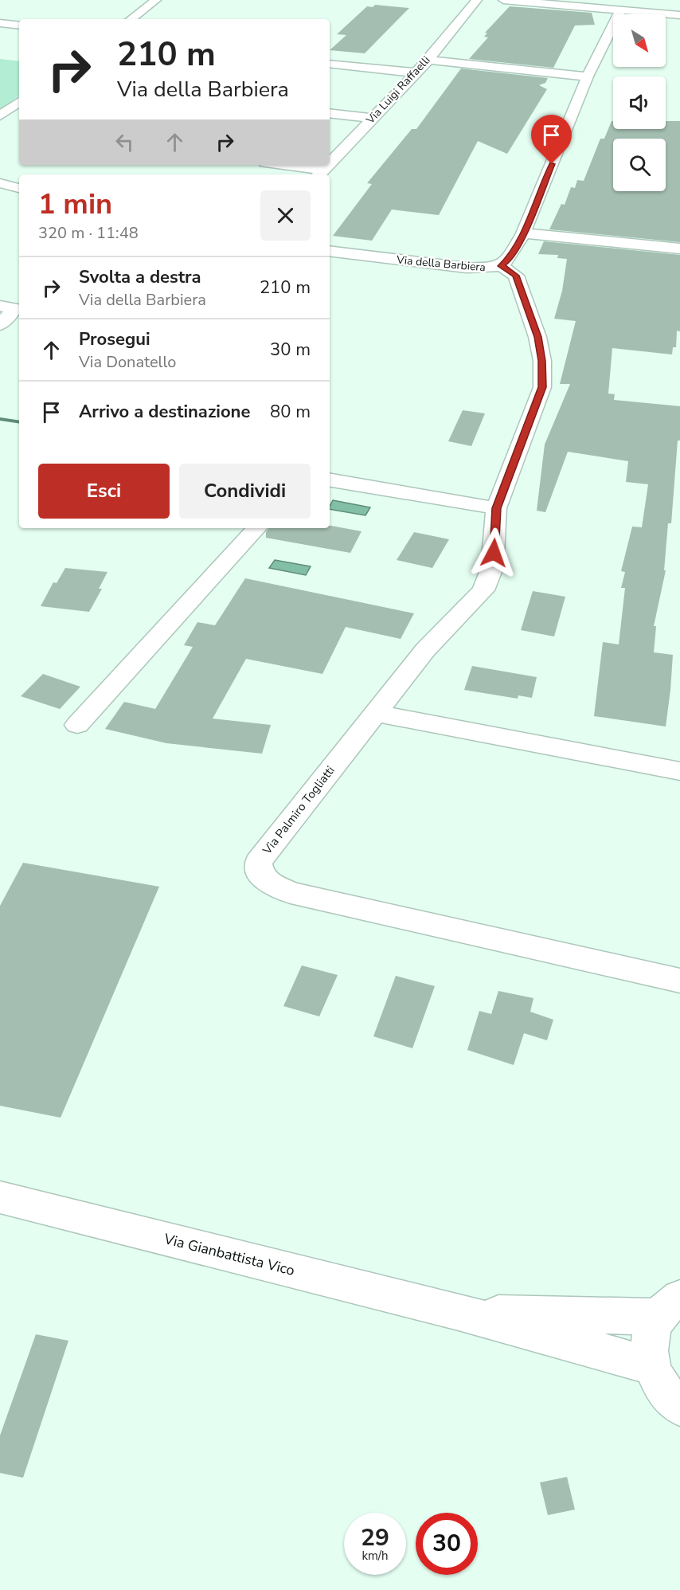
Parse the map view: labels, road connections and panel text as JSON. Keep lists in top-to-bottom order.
{
  "streets": {
    "street": [
      "Via Luigi Raffaelli",
      "Via della Barbiera",
      "Via Palmiro Togliatti",
      "Via Gianbattista Vico"
    ]
  },
  "crossings": [
    ["Via della Barbiera", "Via Palmiro Togliatti"]
  ],
  "north": "bottom right",
  "page": {
    "turn": ["210 m", "Via della Barbiera"],
    "heading": ["1 min", "320 m · 11:48"],
    "list": [
      {
        "name": "Svolta a destra",
        "note": "Via della Barbiera",
        "value": "210 m"
      },
      {
        "name": "Prosegui",
        "note": "Via Donatello",
        "value": "30 m"
      },
      {
        "name": "Arrivo a destinazione",
        "value": "80 m"
      }
    ],
    "buttons": ["Esci", "Condividi"],
    "speed": "29 km/h",
    "limit": "30"
  }
}
